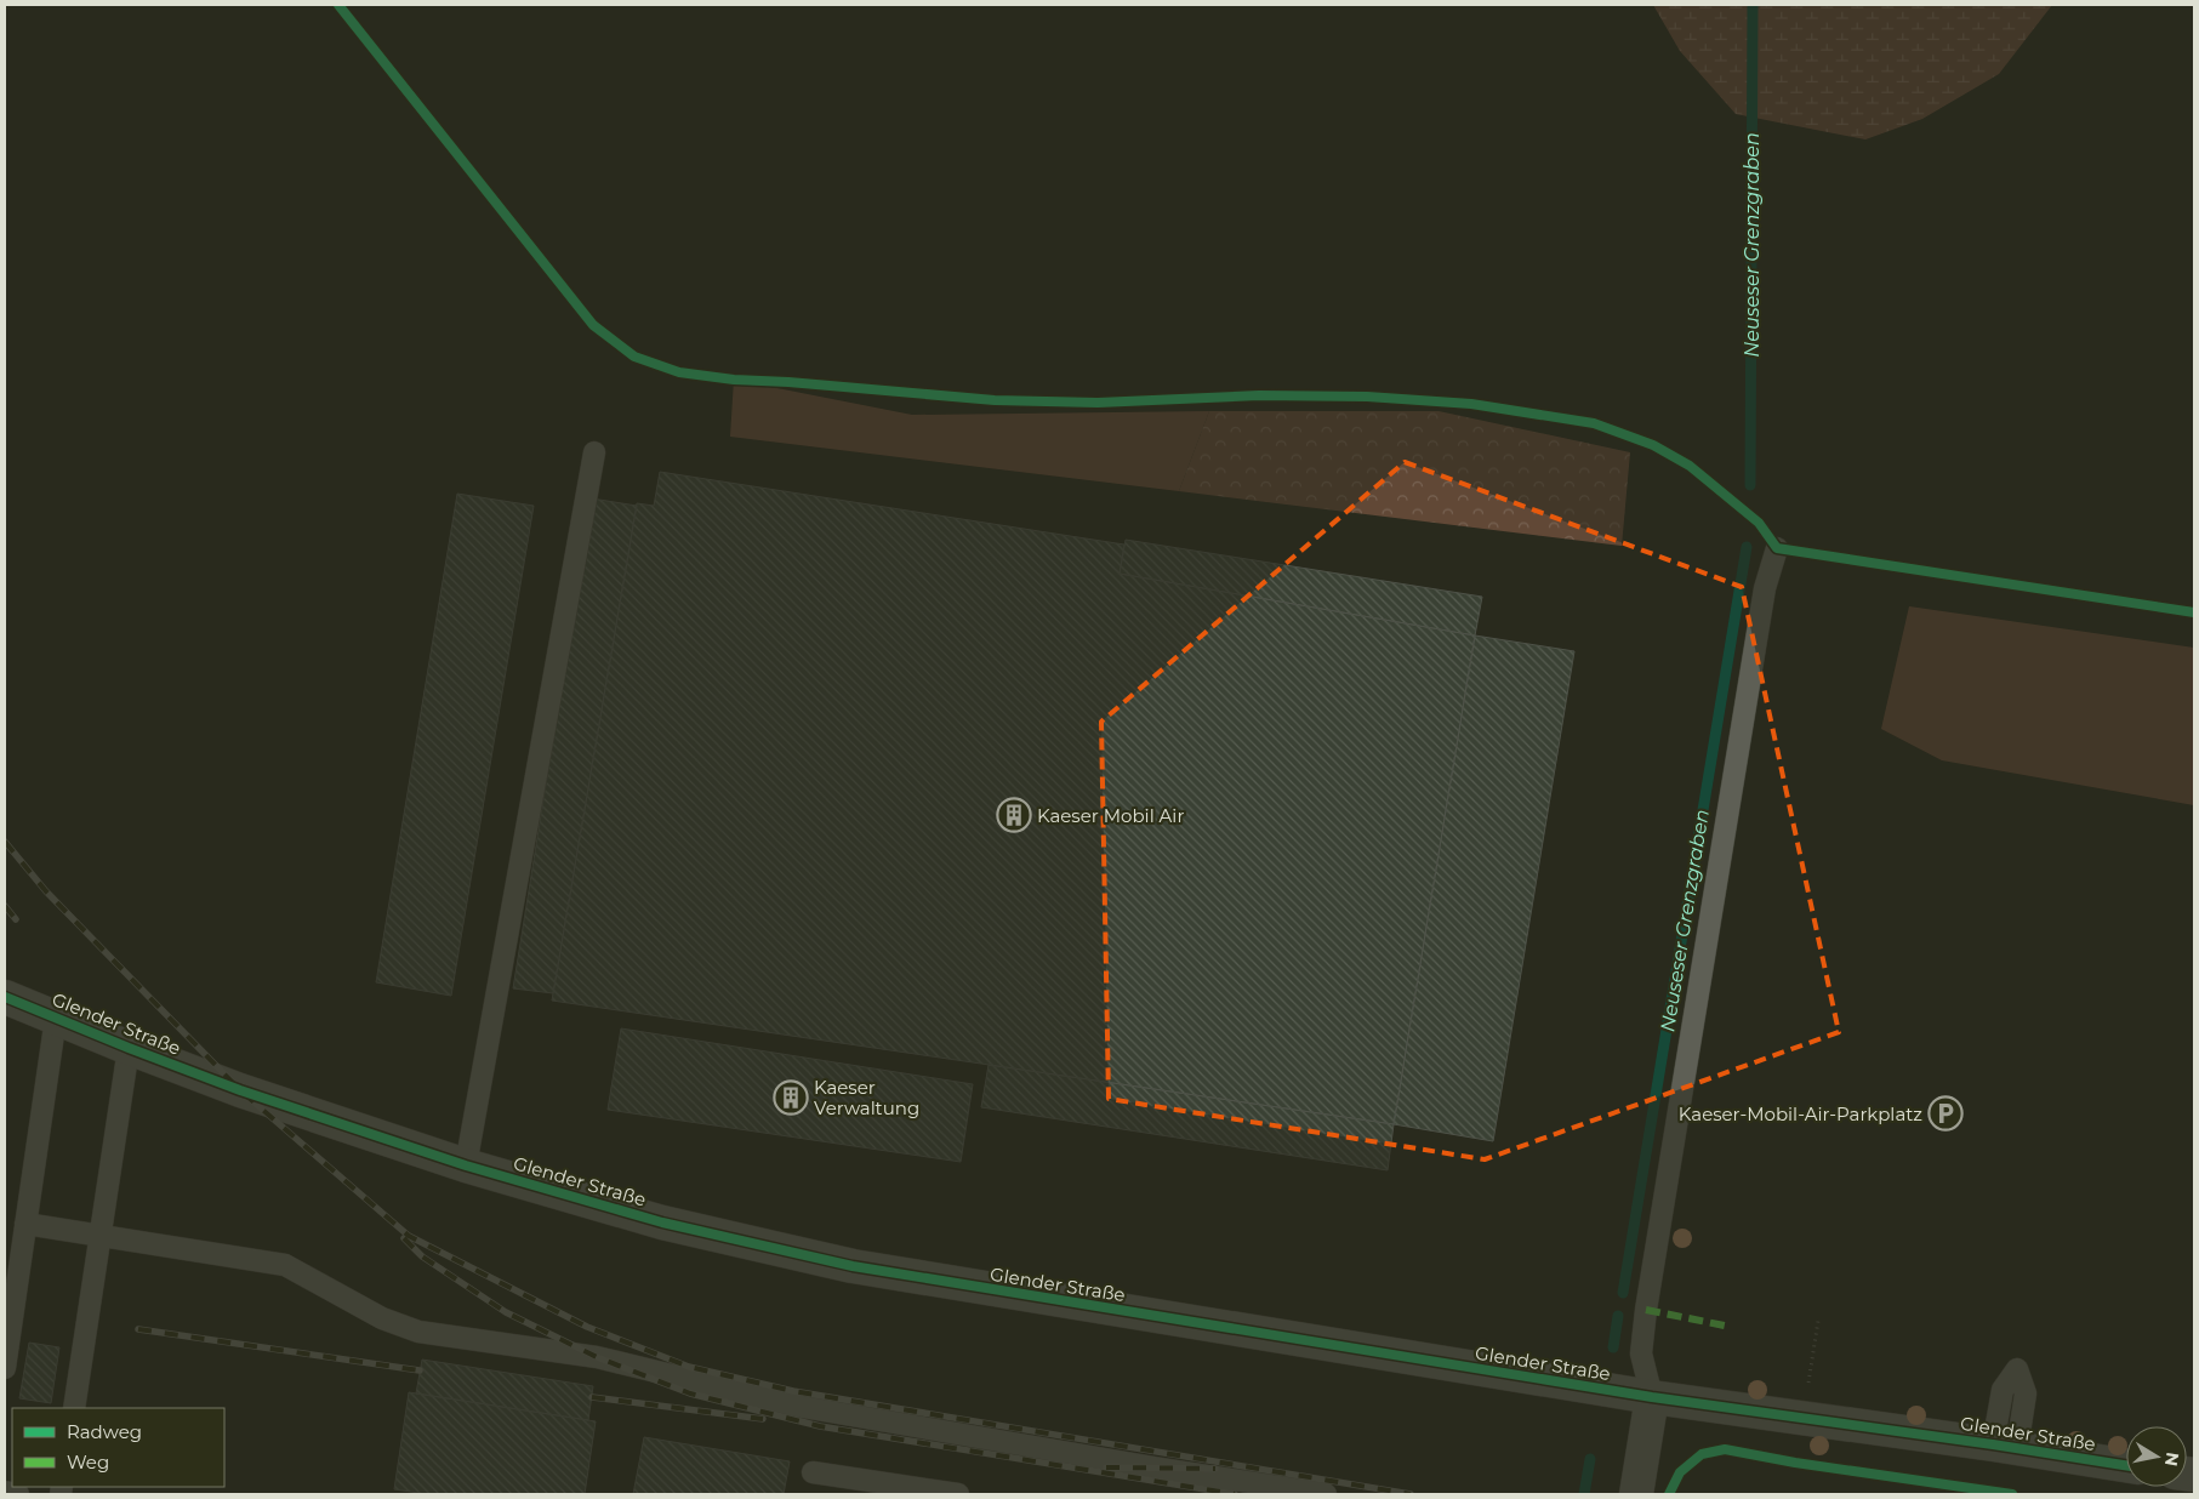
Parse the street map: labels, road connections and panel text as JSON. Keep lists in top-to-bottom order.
{
  "streets": {
    "street": ["Glender Straße"]
  },
  "water": ["Neuseser Grenzgraben"],
  "places": {
    "building": ["Kaeser Mobil Air", "Kaeser Verwaltung"],
    "parking": ["Kaeser-Mobil-Air-Parkplatz"]
  },
  "legend": ["Radweg", "Weg"],
  "north": "right"
}
